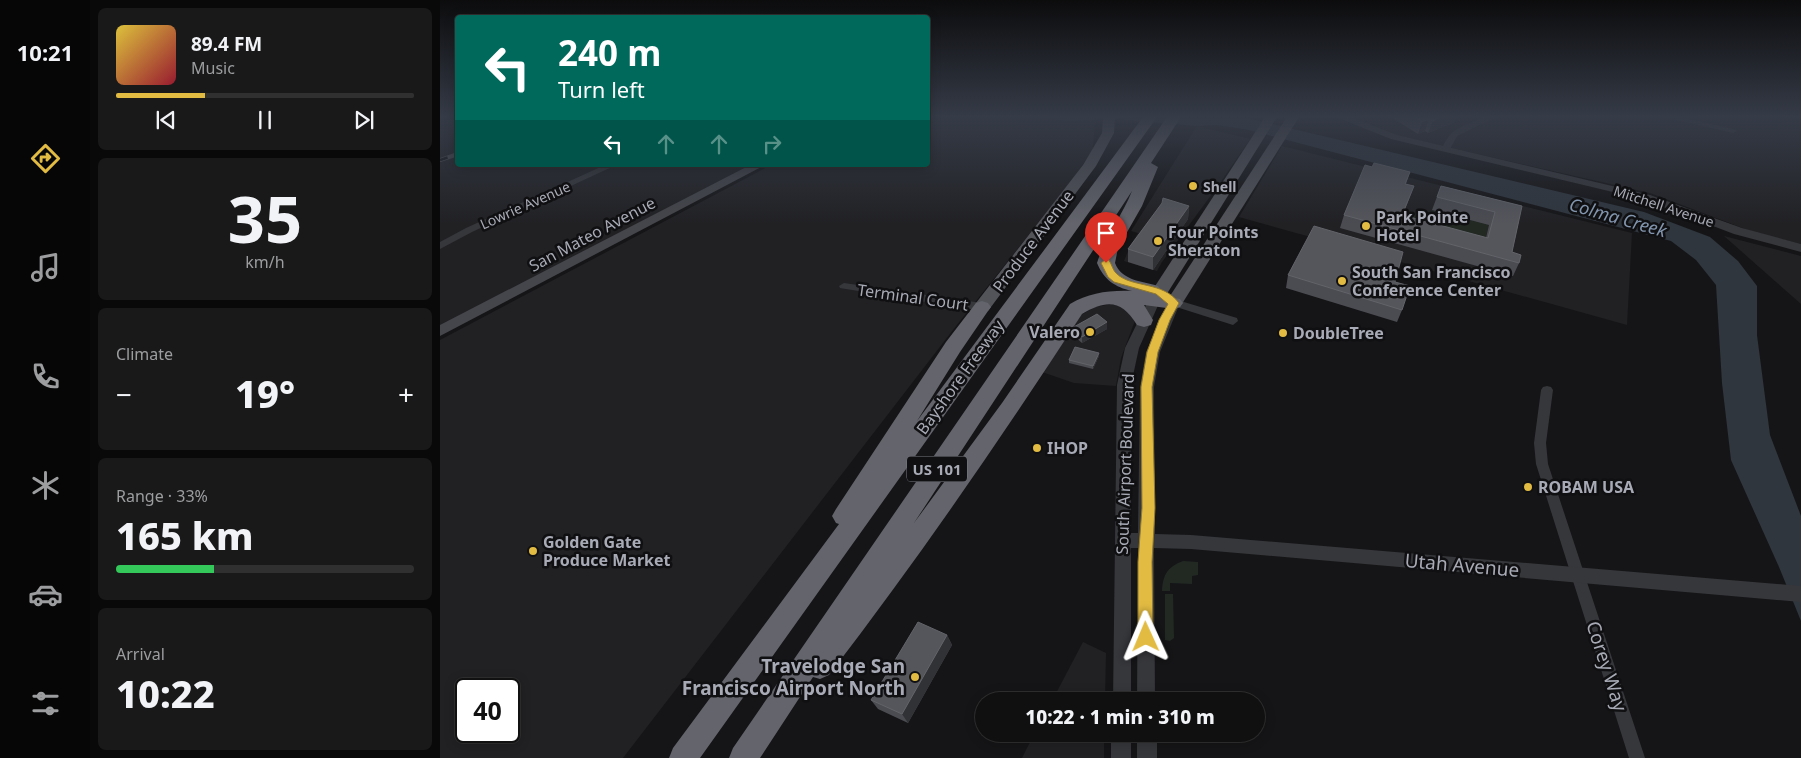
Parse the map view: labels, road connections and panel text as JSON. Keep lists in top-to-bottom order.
{
  "streets": {
    "highway": ["Bayshore Freeway", "US 101"],
    "main road": ["San Mateo Avenue", "Produce Avenue", "South Airport Boulevard"],
    "street": [
      "Lowrie Avenue",
      "Mitchell Avenue",
      "Terminal Court",
      "Utah Avenue",
      "Corey Way"
    ]
  },
  "crossings": [
    ["Produce Avenue", "Terminal Court"],
    ["South Airport Boulevard", "Utah Avenue"],
    ["Utah Avenue", "Corey Way"]
  ],
  "water": ["Colma Creek"],
  "places": [
    "Shell",
    "Park Pointe Hotel",
    "Four Points Sheraton",
    "South San Francisco Conference Center",
    "Valero",
    "DoubleTree",
    "IHOP",
    "ROBAM USA",
    "Golden Gate Produce Market",
    "Travelodge San Francisco Airport North"
  ],
  "page": {
    "tabs": "10:21",
    "turn": ["240 m", "Turn left"],
    "song": ["89.4 FM", "Music"],
    "tile": [
      ["35", "km/h"],
      "Climate",
      ["Range · 33%", "165 km"],
      ["Arrival", "10:22"]
    ],
    "heat": ["−", "19°", "+"],
    "limit": "40",
    "trip": "10:22 · 1 min · 310 m"
  }
}
